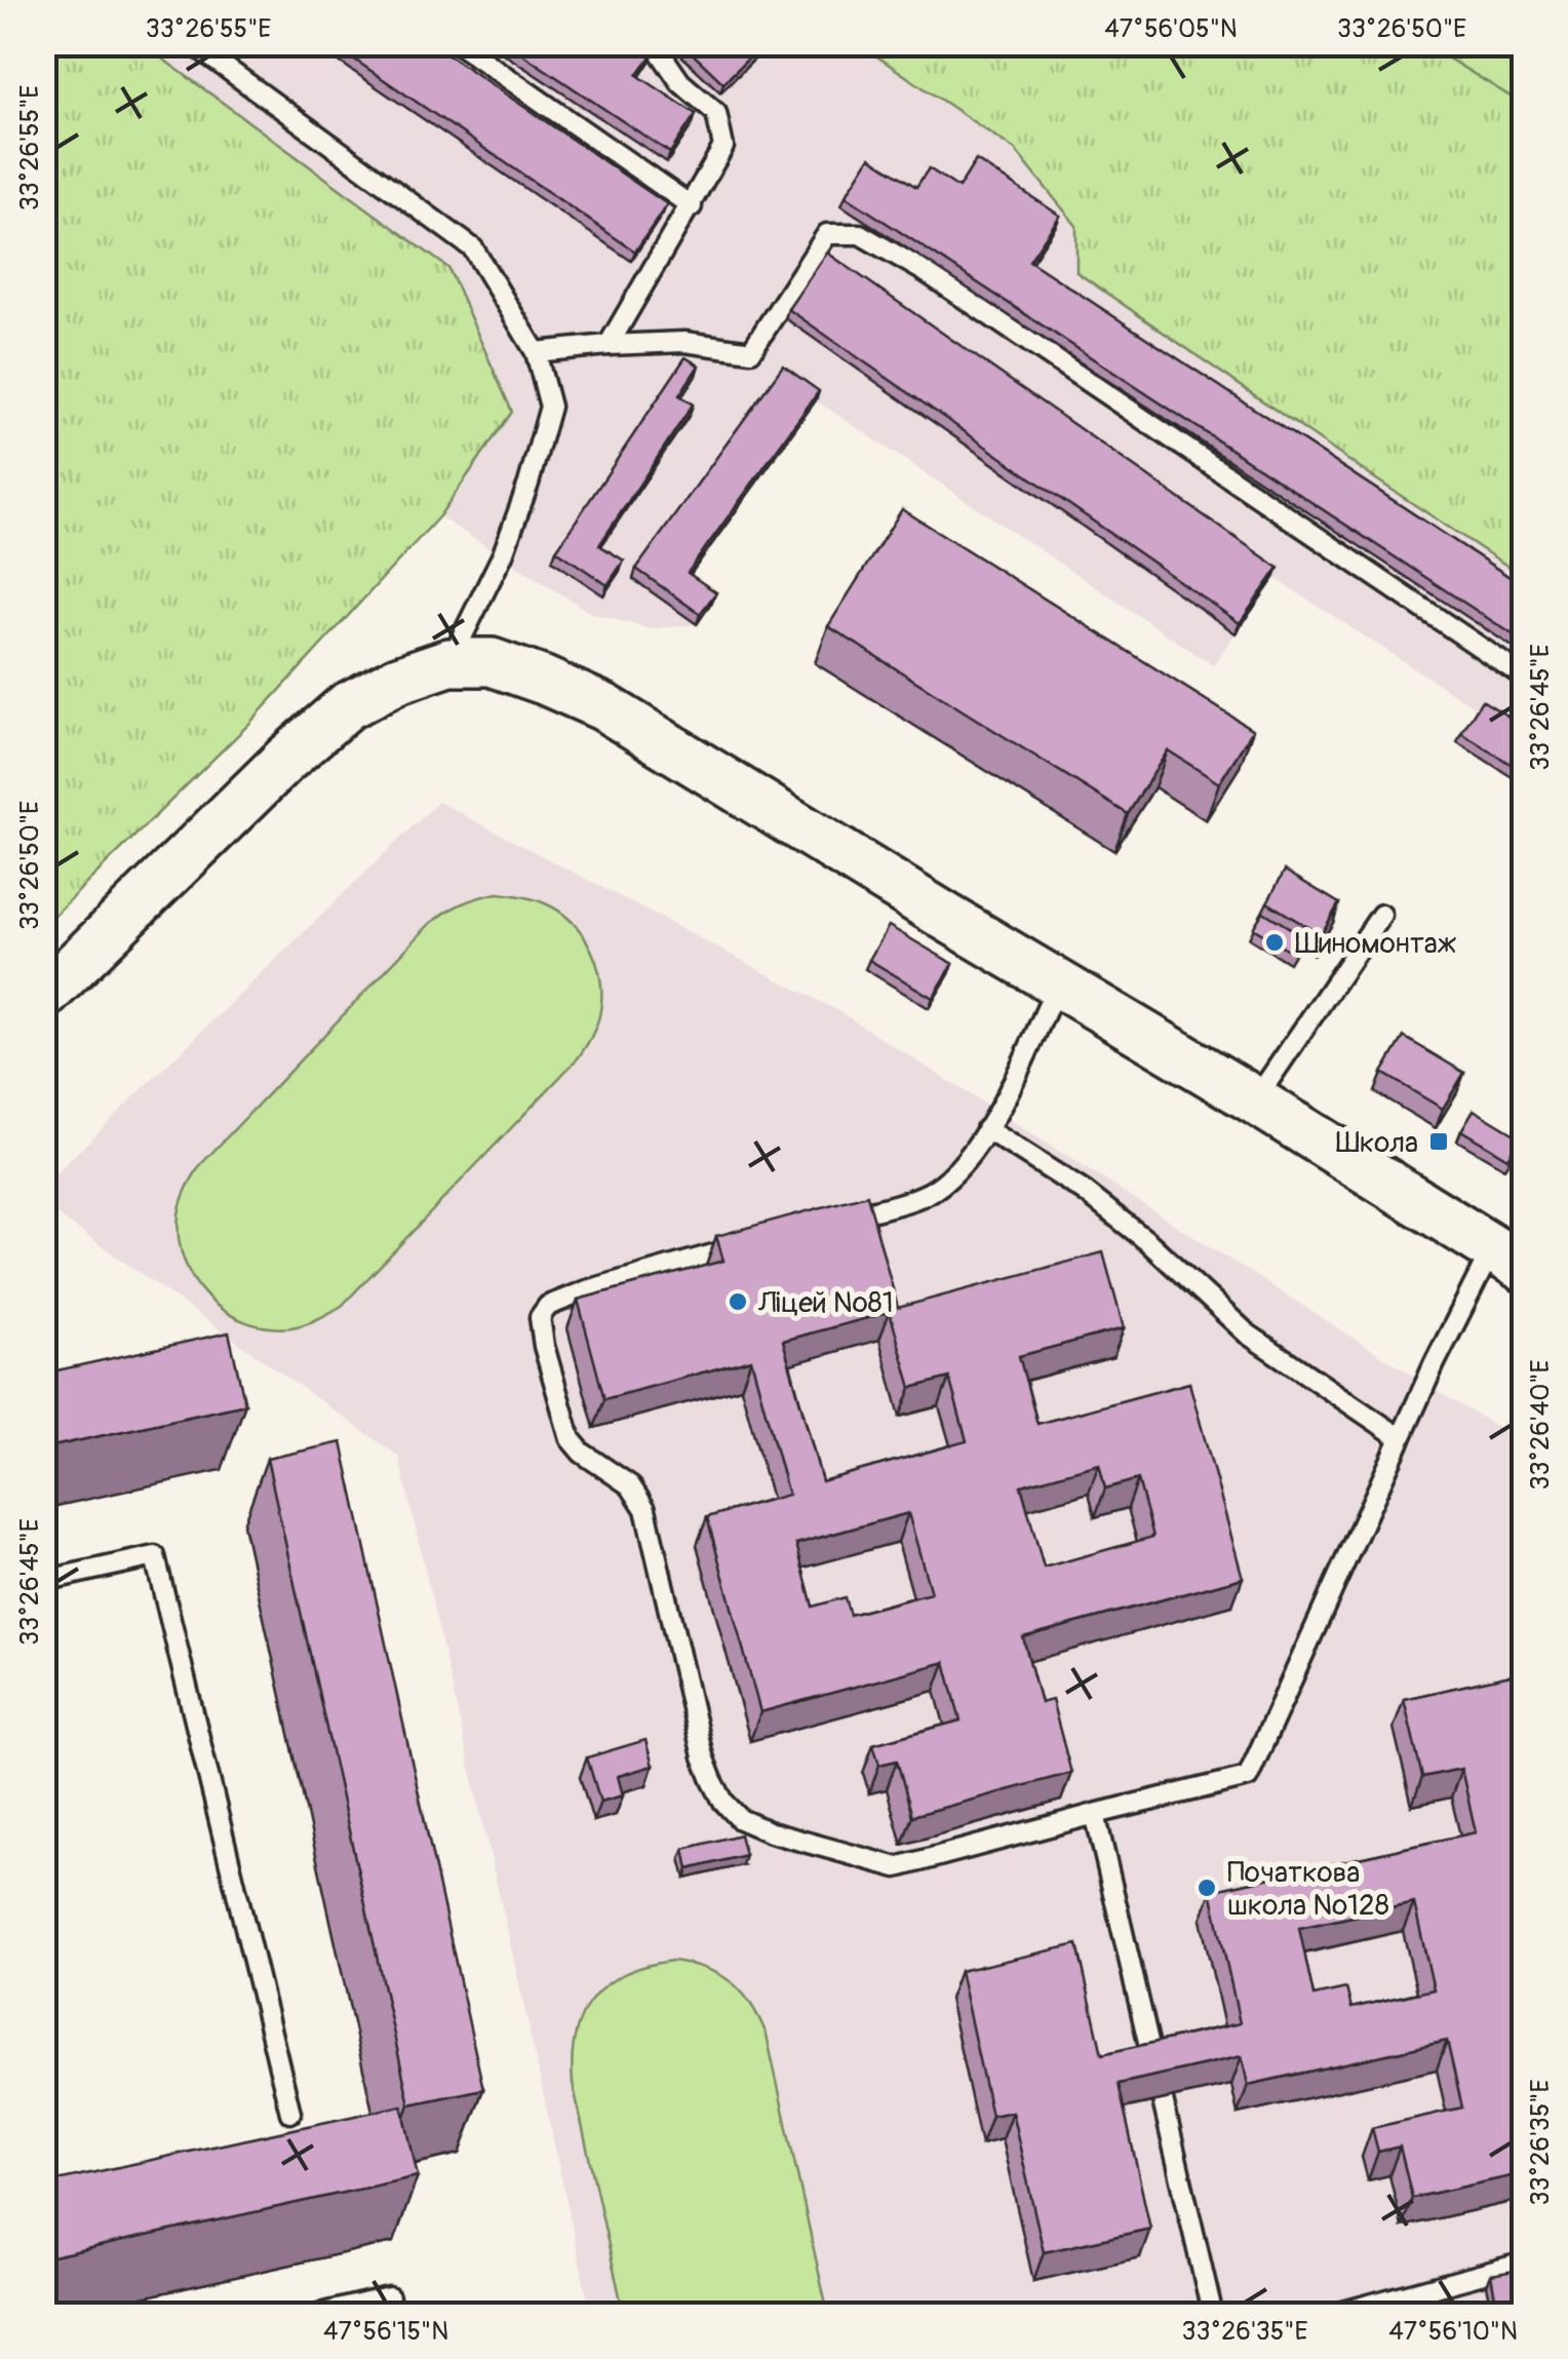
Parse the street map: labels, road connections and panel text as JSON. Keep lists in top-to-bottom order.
{
  "places": {
    "other": ["Шиномонтаж", "Ліцей №81", "Початкова школа №128"],
    "transit": ["Школа"]
  },
  "coordinates": [
    "33°26'55\"E",
    "47°56'05\"N",
    "33°26'50\"E",
    "33°26'45\"E",
    "33°26'40\"E",
    "33°26'35\"E",
    "47°56'15\"N",
    "47°56'10\"N"
  ]
}
